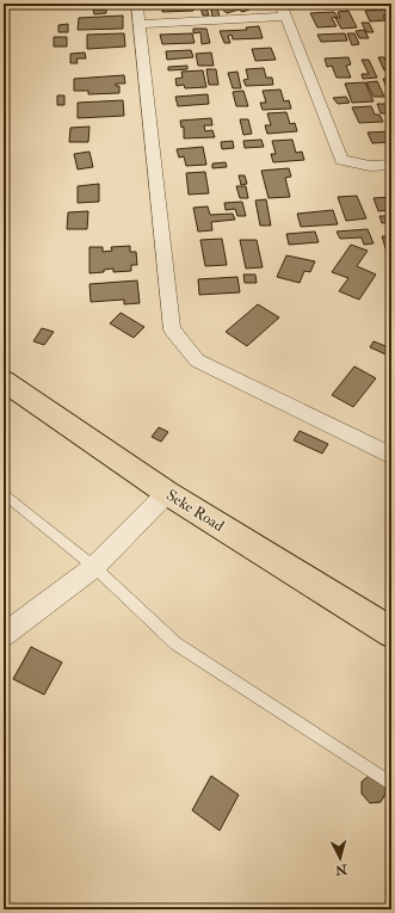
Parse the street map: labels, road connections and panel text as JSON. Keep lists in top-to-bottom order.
{
  "streets": {
    "main road": ["Seke Road"]
  },
  "north": "bottom"
}
